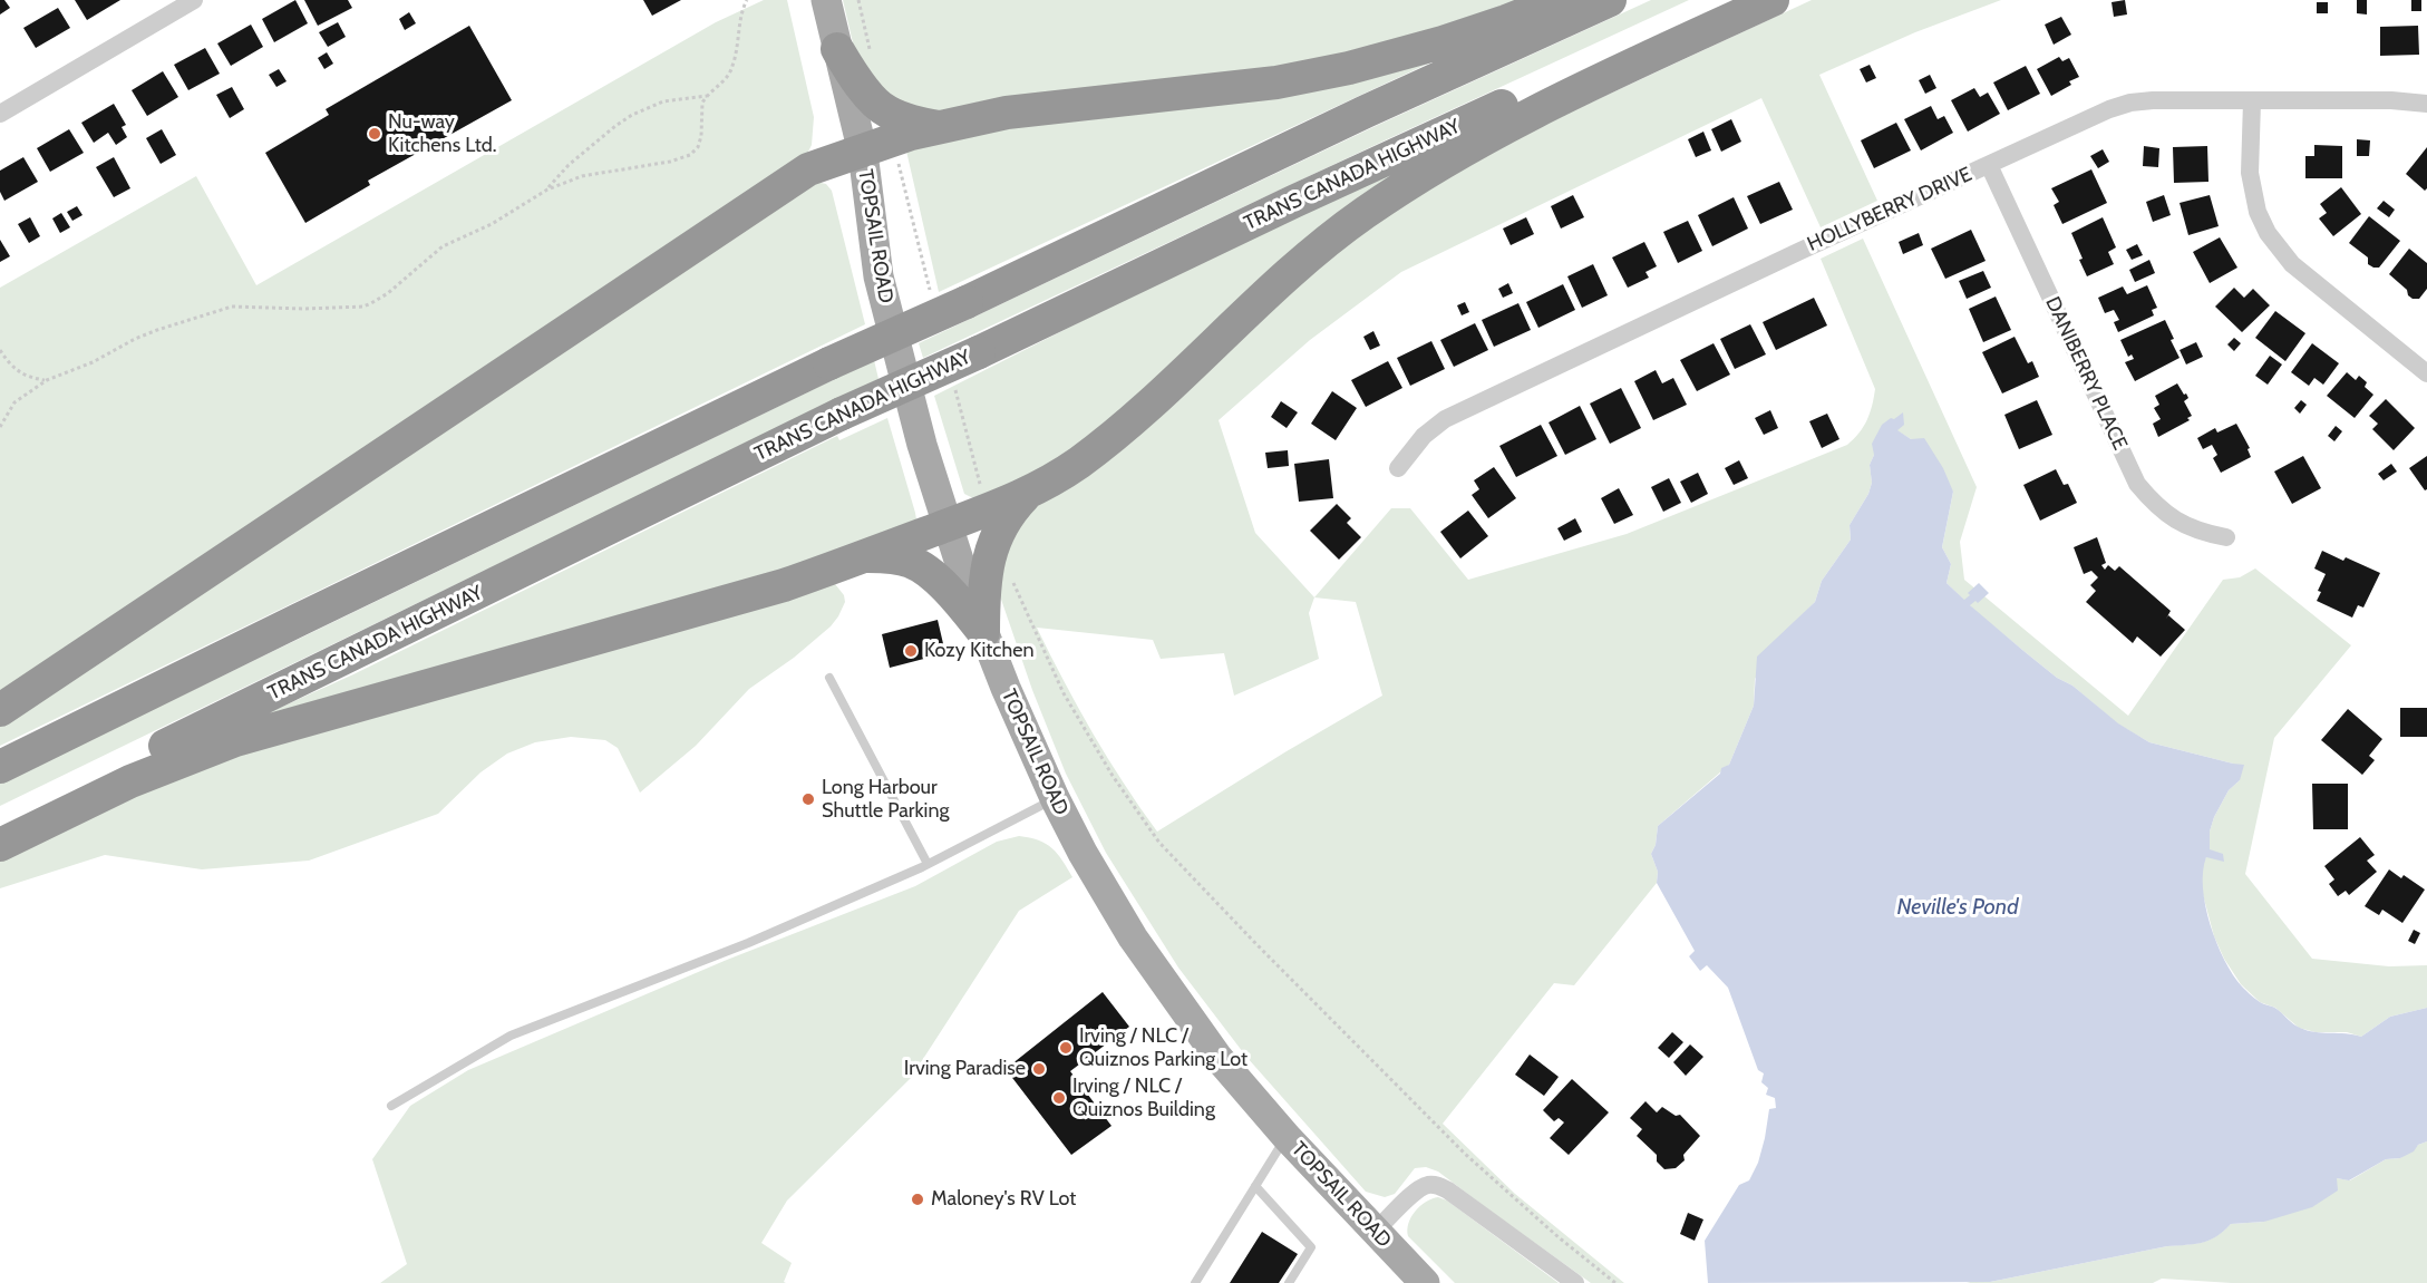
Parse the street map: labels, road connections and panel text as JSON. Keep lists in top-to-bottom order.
{
  "streets": {
    "highway": ["TRANS CANADA HIGHWAY"],
    "main road": ["TOPSAIL ROAD"],
    "street": ["HOLLYBERRY DRIVE", "DANIBERRY PLACE"]
  },
  "crossings": [
    ["HOLLYBERRY DRIVE", "DANIBERRY PLACE"]
  ],
  "water": ["Neville's Pond"],
  "places": [
    "Nu-way Kitchens Ltd.",
    "Kozy Kitchen",
    "Long Harbour Shuttle Parking",
    "Irving / NLC / Quiznos Parking Lot",
    "Irving Paradise",
    "Irving / NLC / Quiznos Building",
    "Maloney's RV Lot"
  ]
}
